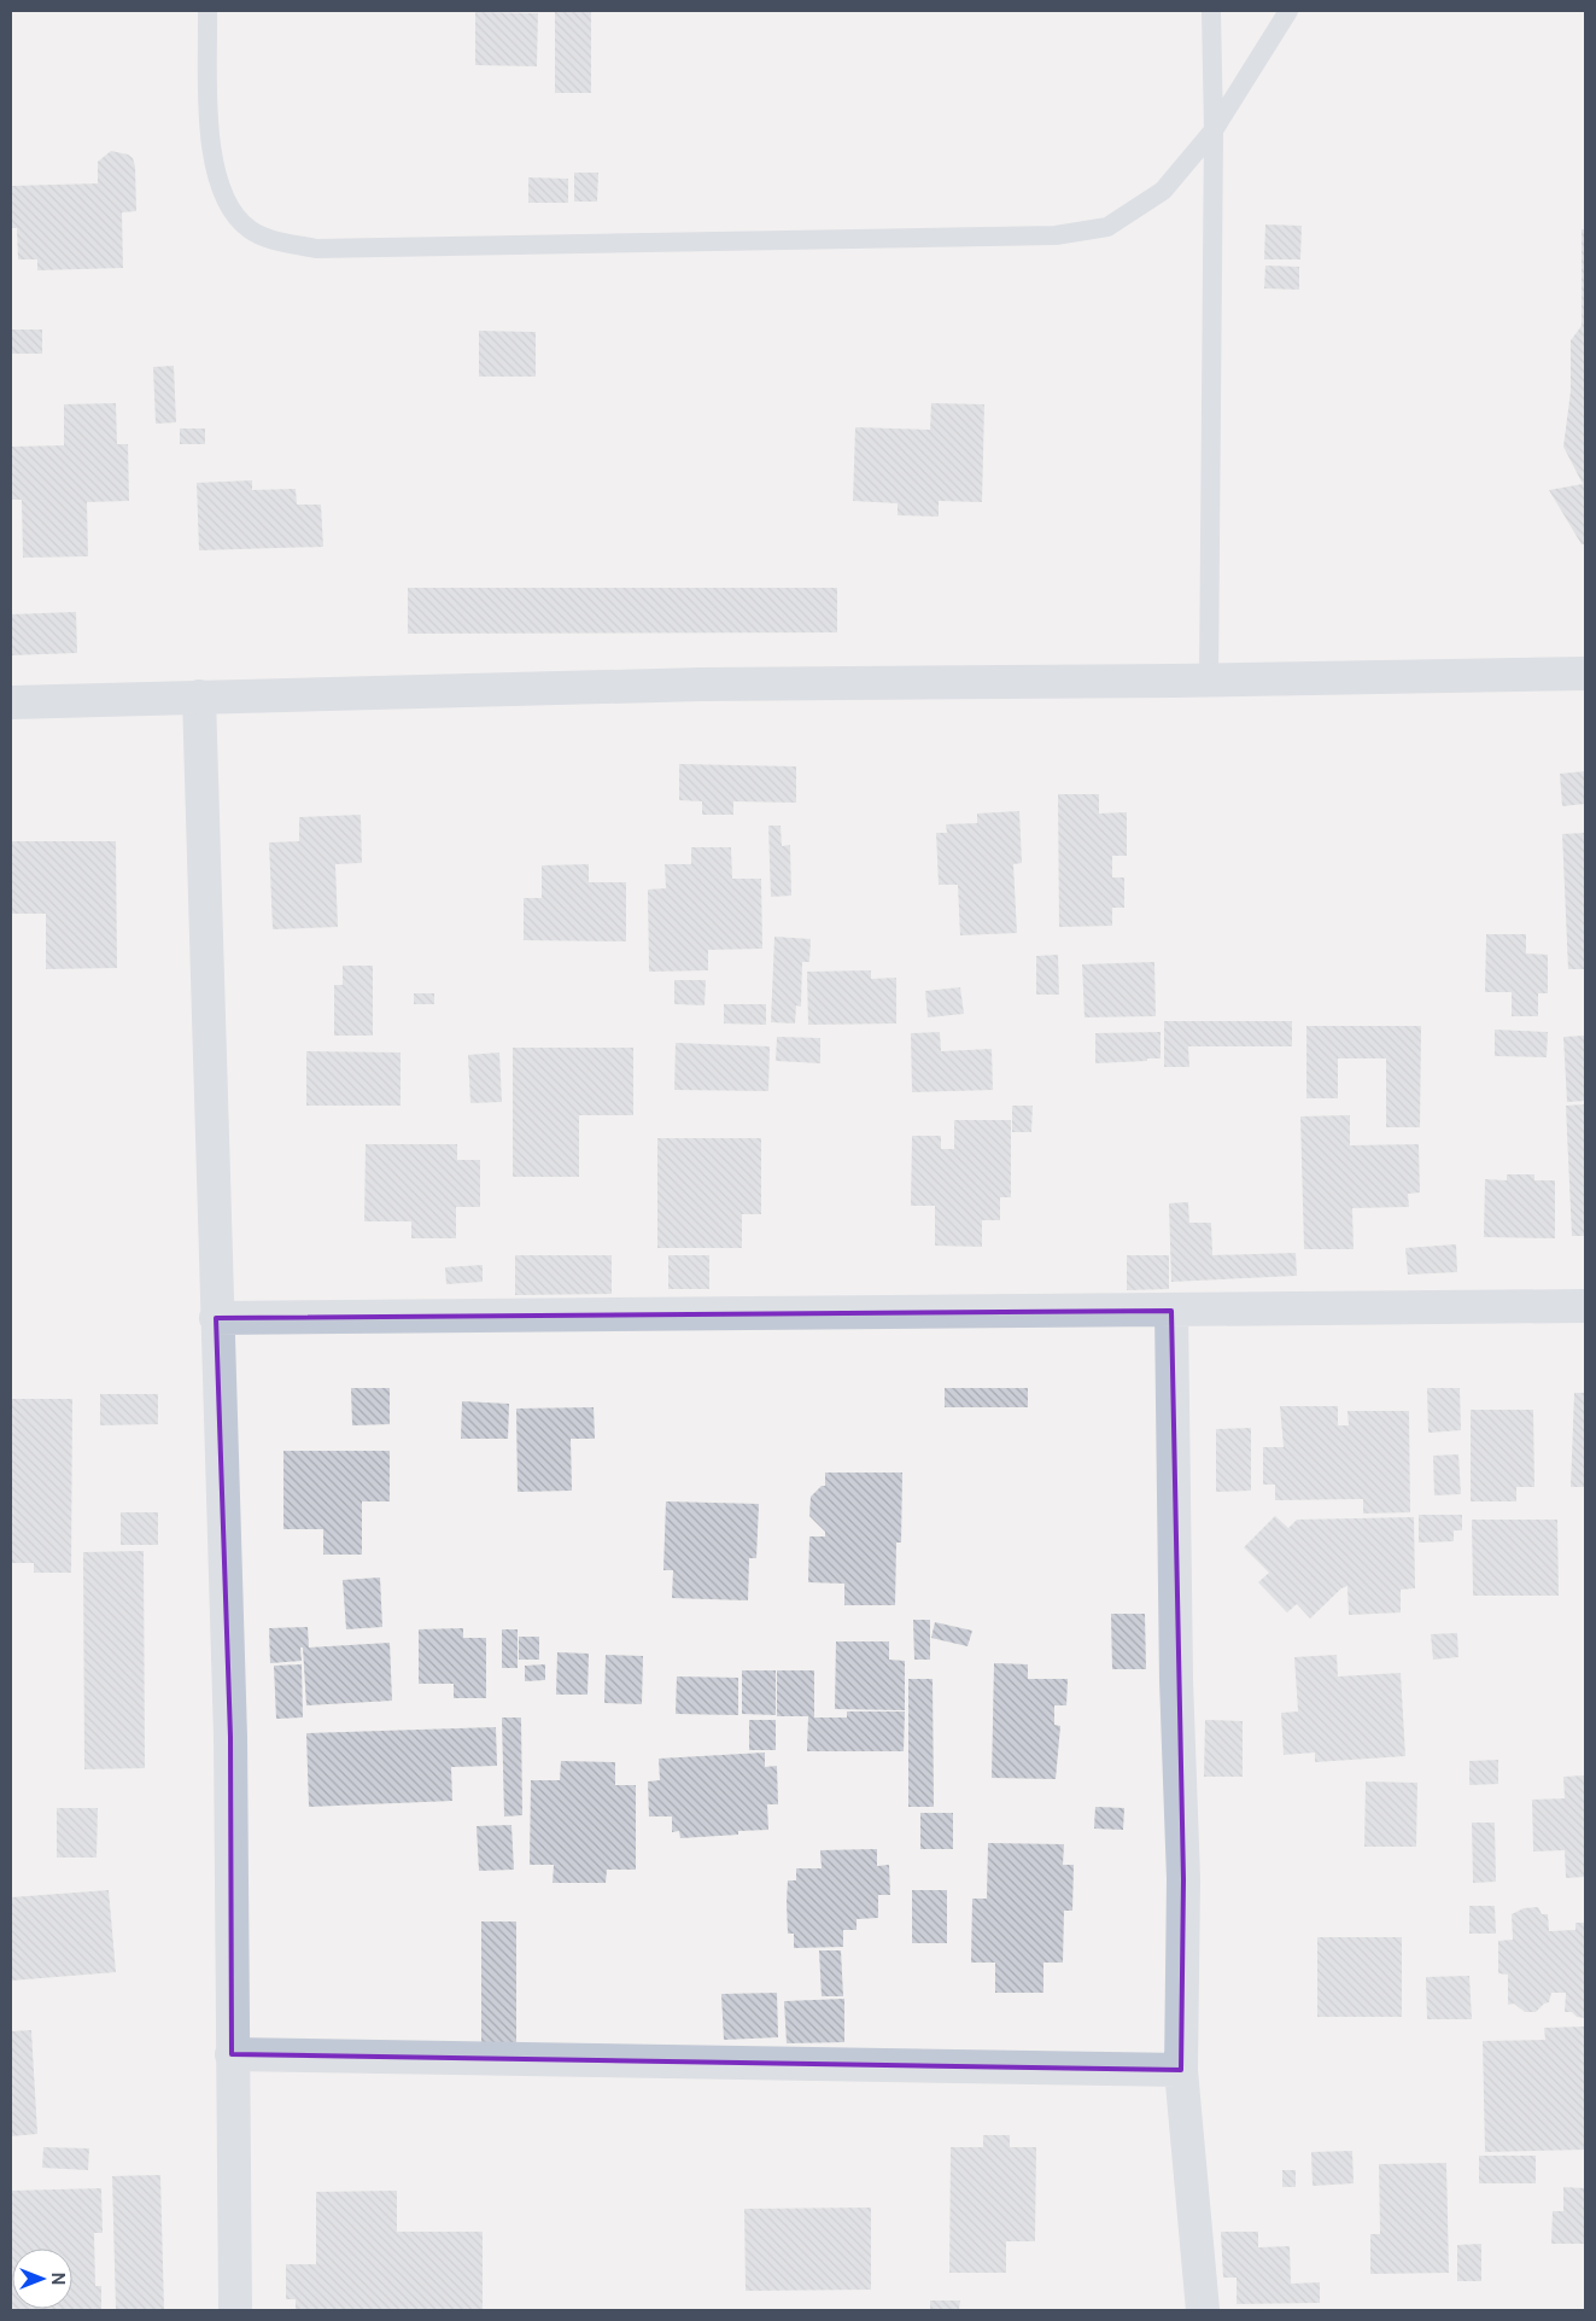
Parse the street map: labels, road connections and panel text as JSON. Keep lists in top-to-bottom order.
{
  "north": "right"
}
